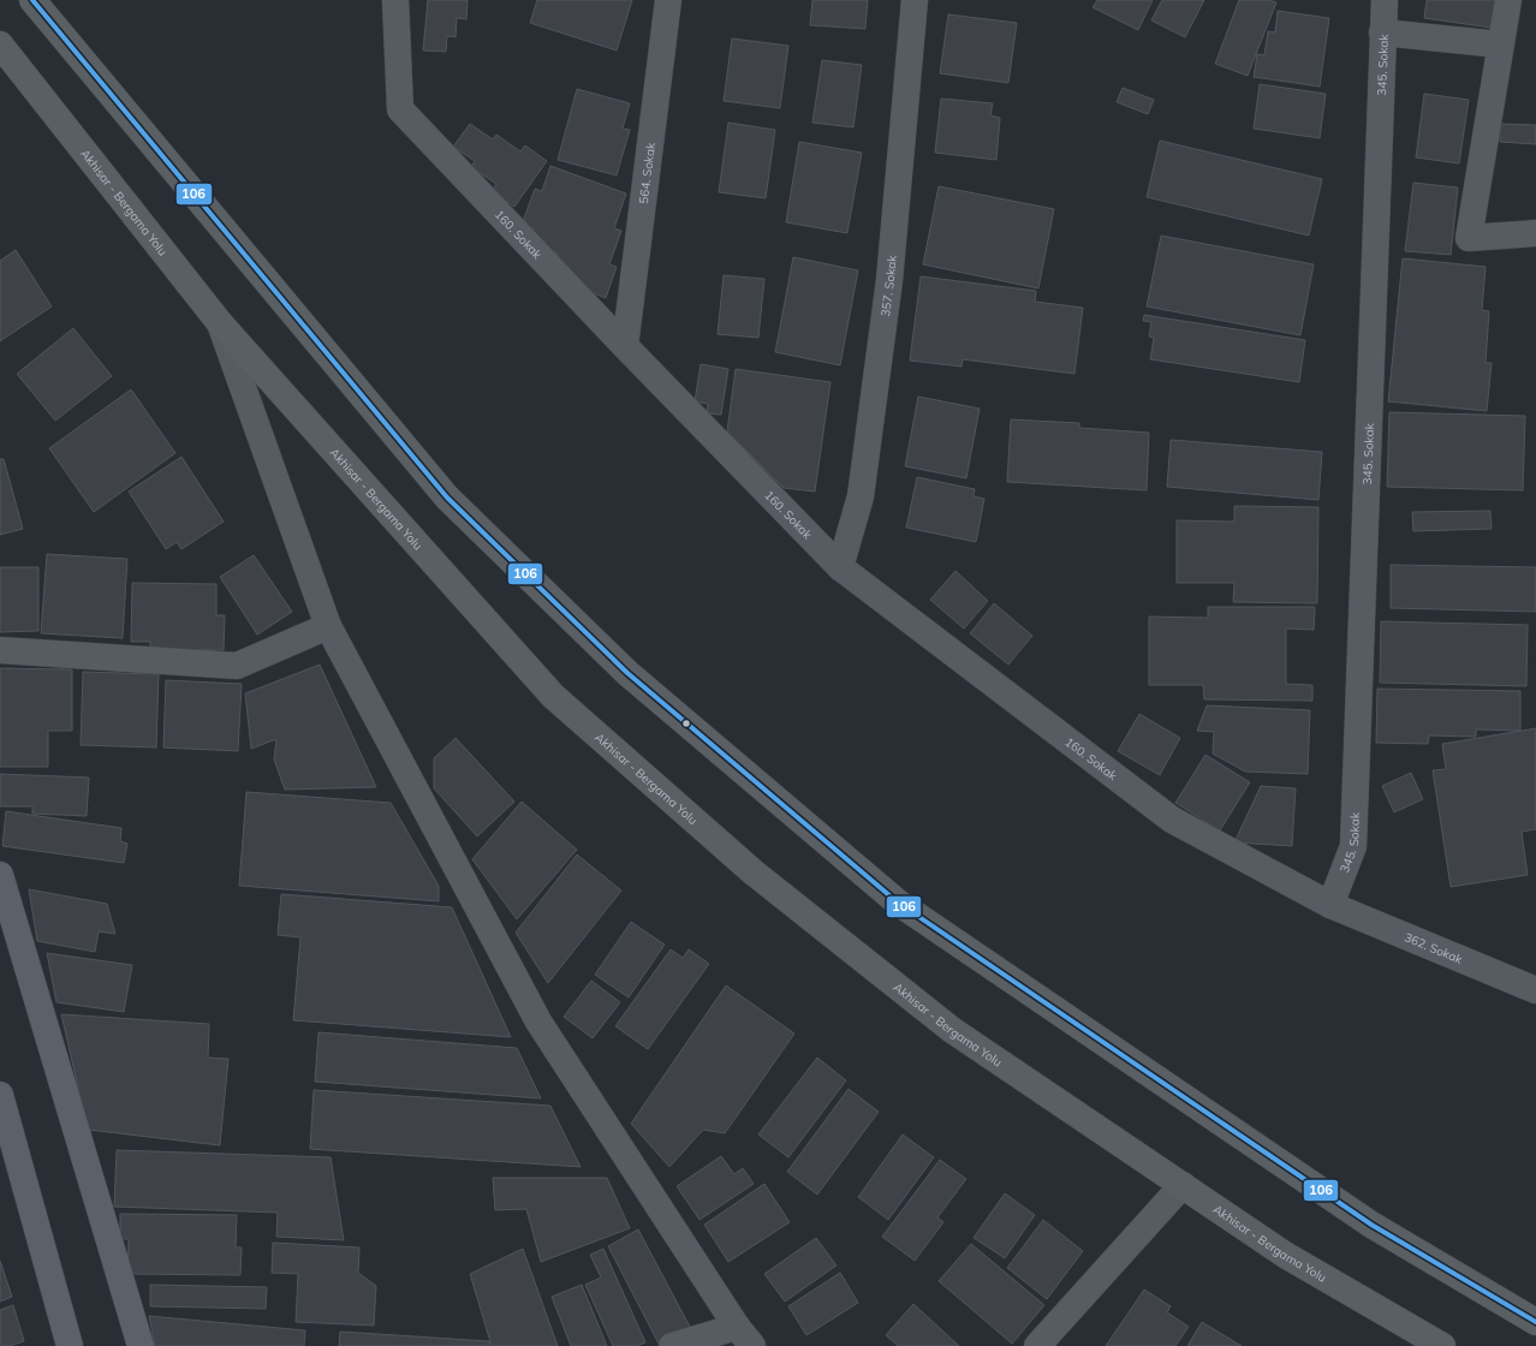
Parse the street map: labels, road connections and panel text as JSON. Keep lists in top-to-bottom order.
{
  "streets": {
    "main road": ["Akhisar - Bergama Yolu"],
    "street": [
      "345. Sokak",
      "564. Sokak",
      "160. Sokak",
      "357. Sokak",
      "362. Sokak"
    ]
  },
  "crossings": [
    ["345. Sokak", "160. Sokak"],
    ["345. Sokak", "362. Sokak"],
    ["564. Sokak", "160. Sokak"],
    ["160. Sokak", "357. Sokak"],
    ["160. Sokak", "362. Sokak"]
  ],
  "lines": ["transit line 106"]
}
